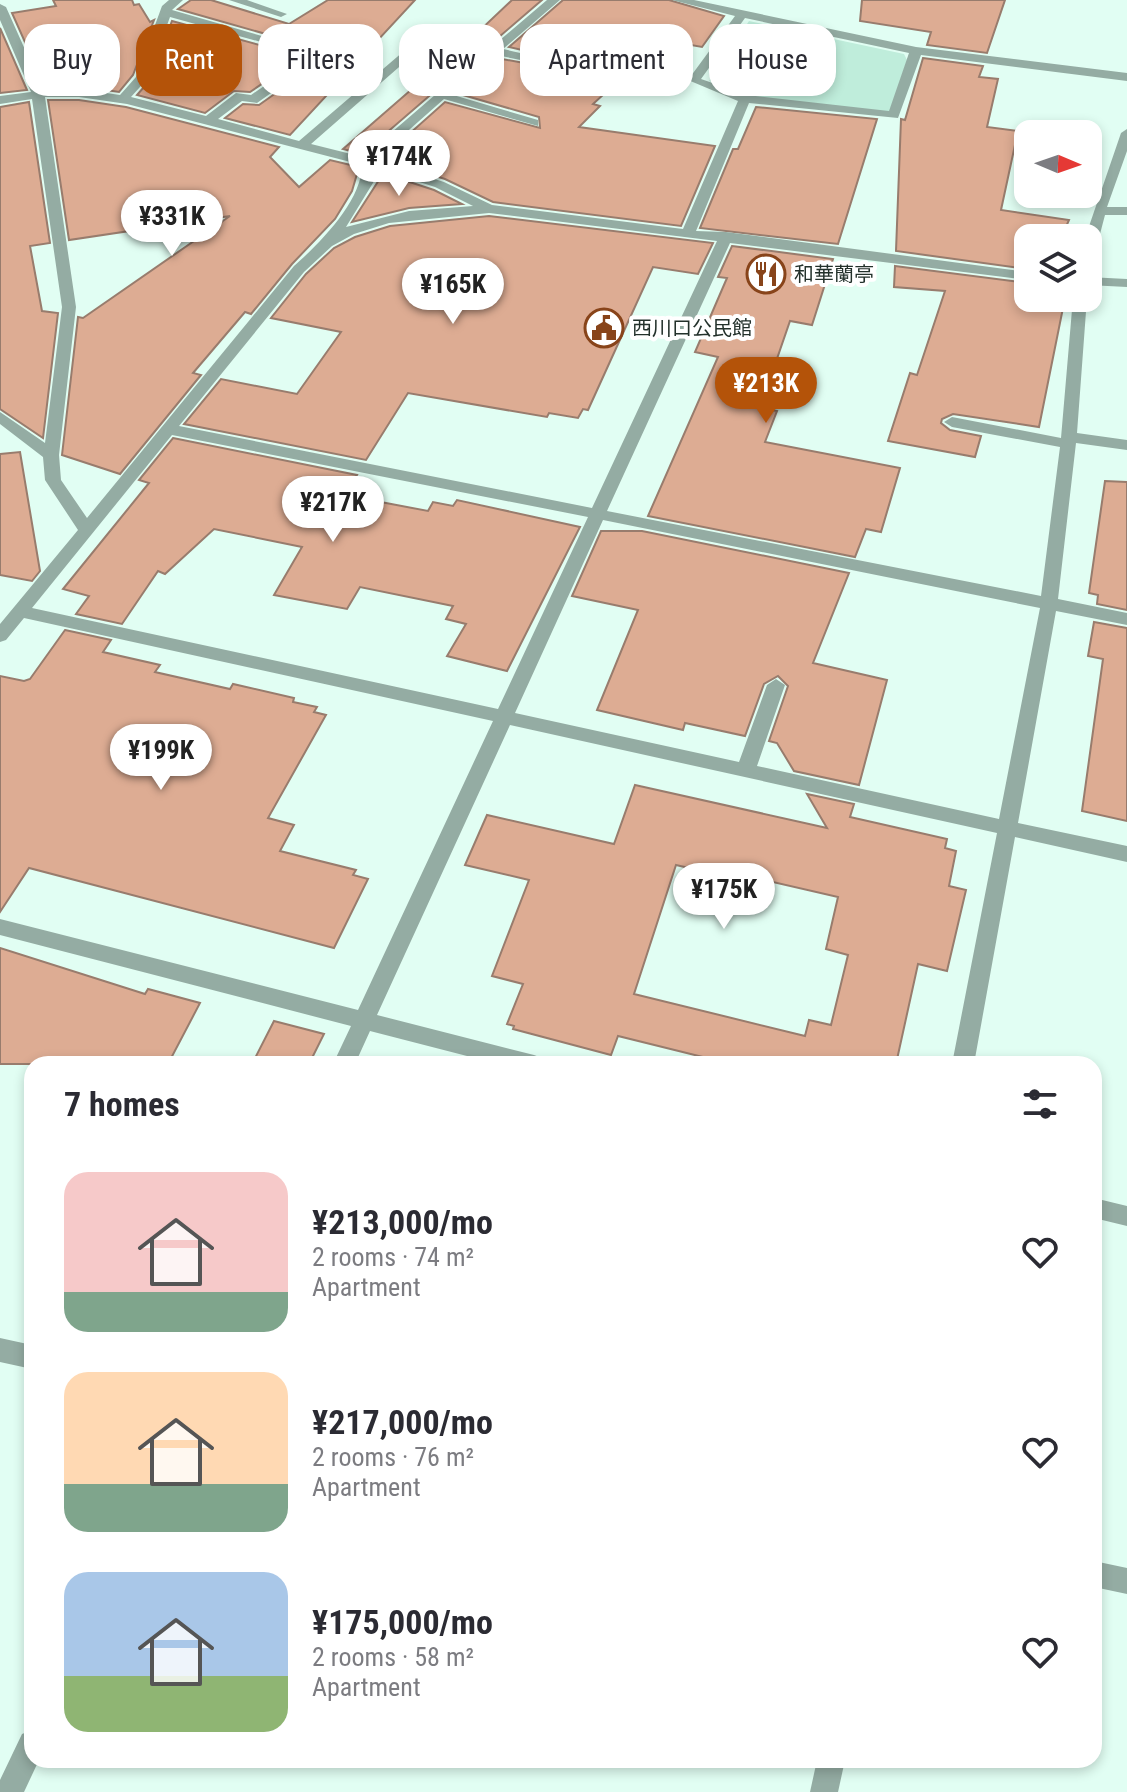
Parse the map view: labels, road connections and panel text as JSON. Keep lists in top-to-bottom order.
{
  "places": {
    "restaurant": ["和華蘭亭"],
    "public building": ["西川口公民館"]
  },
  "north": "right",
  "page": {
    "chip": [
      "Buy",
      "Rent",
      "Filters",
      "New",
      "Apartment",
      "House"
    ],
    "price": [
      "¥174K",
      "¥331K",
      "¥165K",
      "¥213K",
      "¥217K",
      "¥199K",
      "¥175K"
    ],
    "heading": "7 homes",
    "list": [
      {
        "name": "¥213,000/mo",
        "note": "2 rooms · 74 m² · Apartment"
      },
      {
        "name": "¥217,000/mo",
        "note": "2 rooms · 76 m² · Apartment"
      },
      {
        "name": "¥175,000/mo",
        "note": "2 rooms · 58 m² · Apartment"
      }
    ]
  }
}
